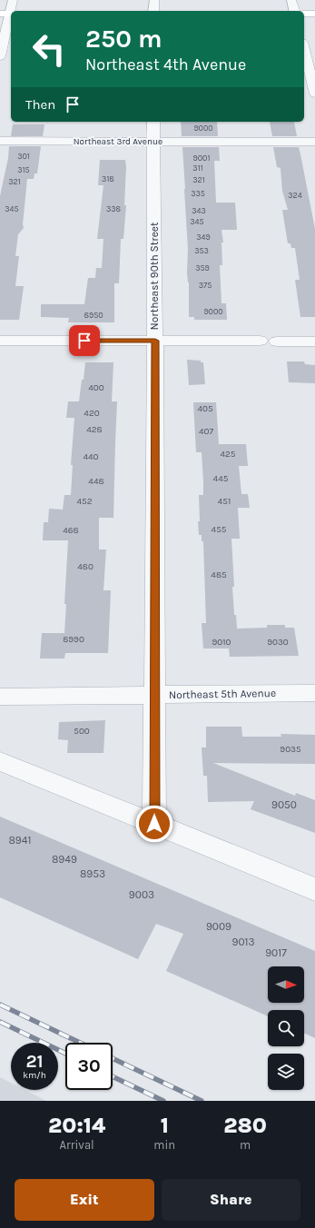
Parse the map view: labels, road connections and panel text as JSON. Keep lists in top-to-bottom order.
{
  "streets": {
    "street": ["Northeast 3rd Avenue", "Northeast 90th Street", "Northeast 5th Avenue"]
  },
  "crossings": [
    ["Northeast 3rd Avenue", "Northeast 90th Street"],
    ["Northeast 90th Street", "Northeast 5th Avenue"]
  ],
  "house_numbers": [
    "9000",
    "301",
    "9001",
    "311",
    "315",
    "318",
    "321",
    "321",
    "335",
    "324",
    "345",
    "338",
    "343",
    "345",
    "349",
    "353",
    "359",
    "375",
    "9000",
    "8950",
    "400",
    "405",
    "420",
    "428",
    "407",
    "425",
    "440",
    "445",
    "448",
    "452",
    "451",
    "455",
    "468",
    "480",
    "485",
    "8990",
    "9010",
    "9030",
    "500",
    "9035",
    "9050",
    "8941",
    "8949",
    "8953",
    "9003",
    "9009",
    "9013",
    "9017"
  ],
  "north": "right",
  "page": {
    "turn": ["250 m", "Northeast 4th Avenue"],
    "then": "Then",
    "speed": "21 km/h",
    "limit": "30",
    "eta": [
      "20:14",
      "Arrival",
      "1",
      "min",
      "280",
      "m"
    ],
    "buttons": ["Exit", "Share"]
  }
}
